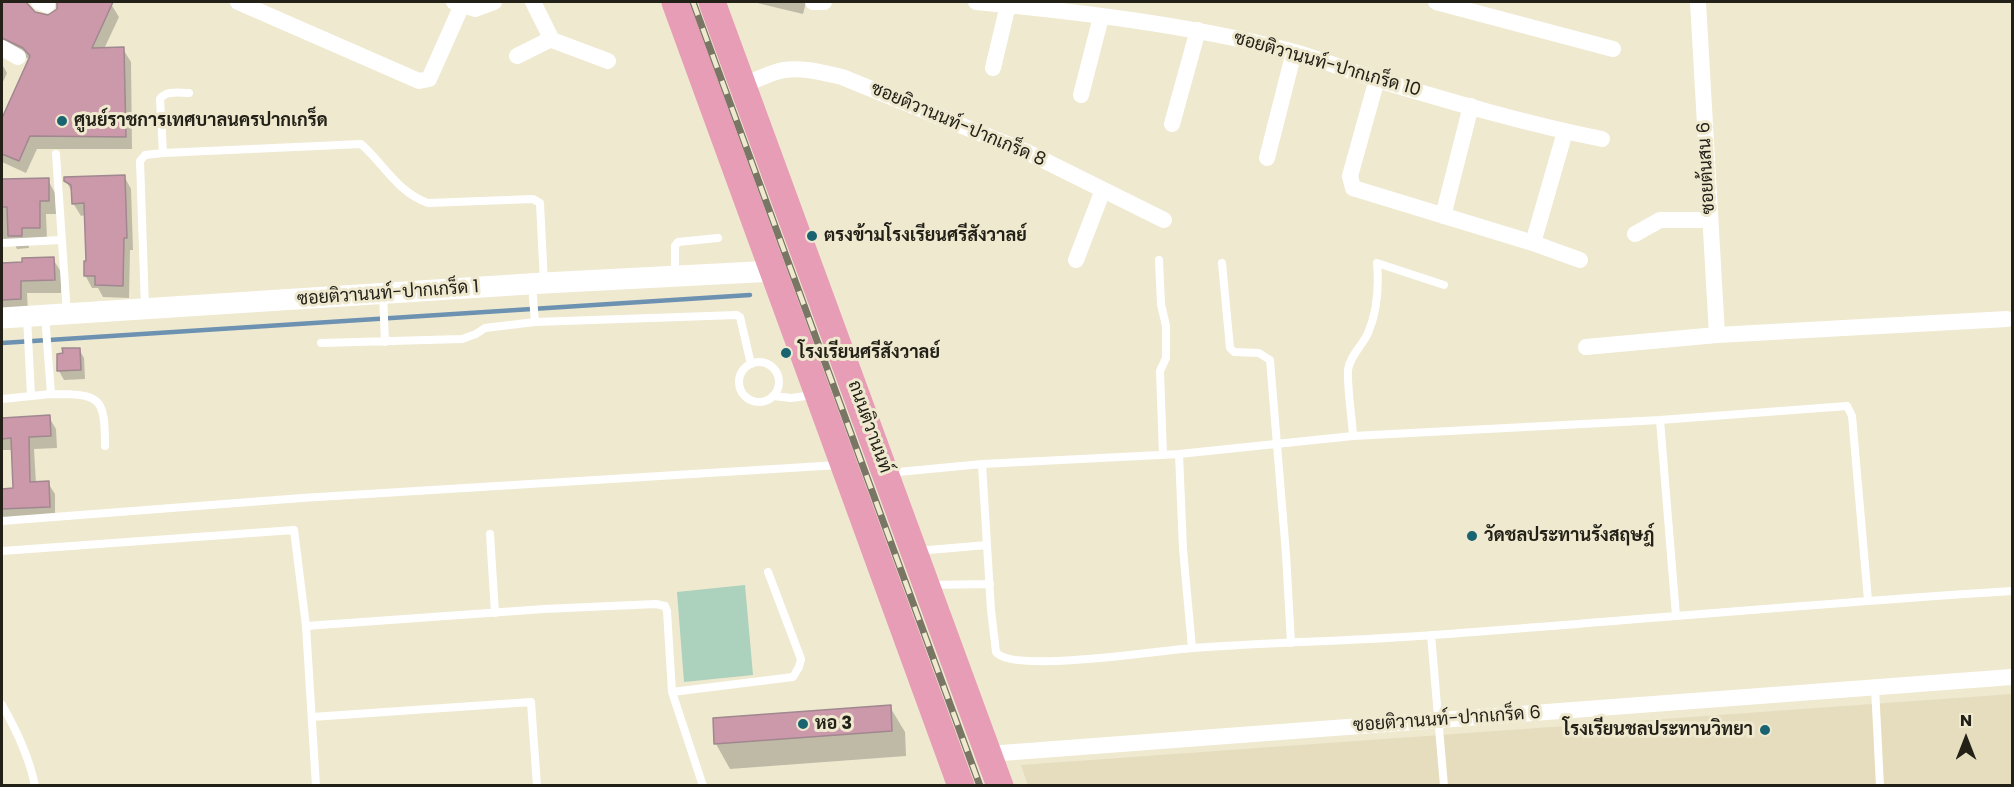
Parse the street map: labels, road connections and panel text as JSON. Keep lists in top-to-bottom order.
{
  "streets": {
    "main road": ["ถนนติวานนท์"],
    "street": [
      "ซอยติวานนท์-ปากเกร็ด 10",
      "ซอยติวานนท์-ปากเกร็ด 8",
      "ซอยต้นสน 6",
      "ซอยติวานนท์-ปากเกร็ด 1",
      "ซอยติวานนท์-ปากเกร็ด 6"
    ]
  },
  "crossings": [
    ["ซอยติวานนท์-ปากเกร็ด 8", "ถนนติวานนท์"],
    ["ซอยติวานนท์-ปากเกร็ด 1", "ถนนติวานนท์"],
    ["ถนนติวานนท์", "ซอยติวานนท์-ปากเกร็ด 6"]
  ],
  "places": [
    "ศูนย์ราชการเทศบาลนครปากเกร็ด",
    "ตรงข้ามโรงเรียนศรีสังวาลย์",
    "โรงเรียนศรีสังวาลย์",
    "วัดชลประทานรังสฤษฎ์",
    "หอ 3",
    "โรงเรียนชลประทานวิทยา"
  ],
  "north": "top"
}
